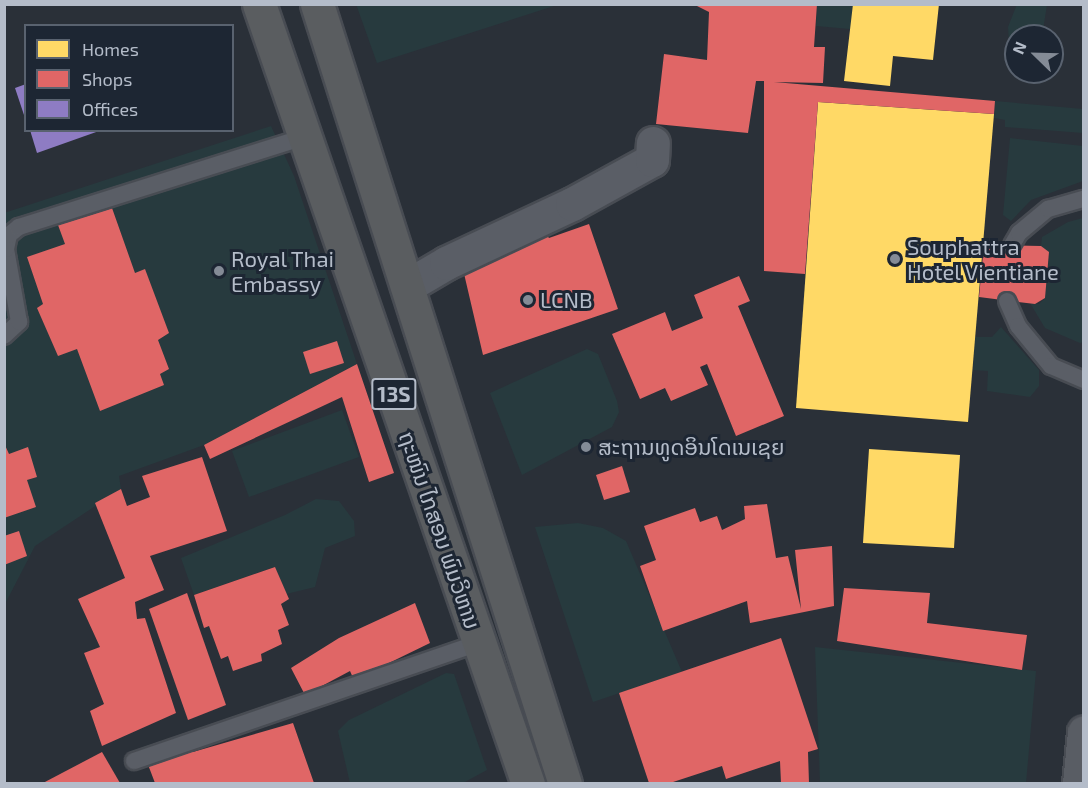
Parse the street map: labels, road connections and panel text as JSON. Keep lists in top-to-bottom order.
{
  "streets": {
    "highway": ["13S", "ຖະໜົນ ໄກສອນ ພົມວິຫານ"]
  },
  "places": [
    "Souphattra Hotel Vientiane",
    "Royal Thai Embassy",
    "LCNB",
    "ສະຖານທູດອິນໂດເນເຊຍ"
  ],
  "legend": ["Homes", "Shops", "Offices"],
  "north": "top left"
}
